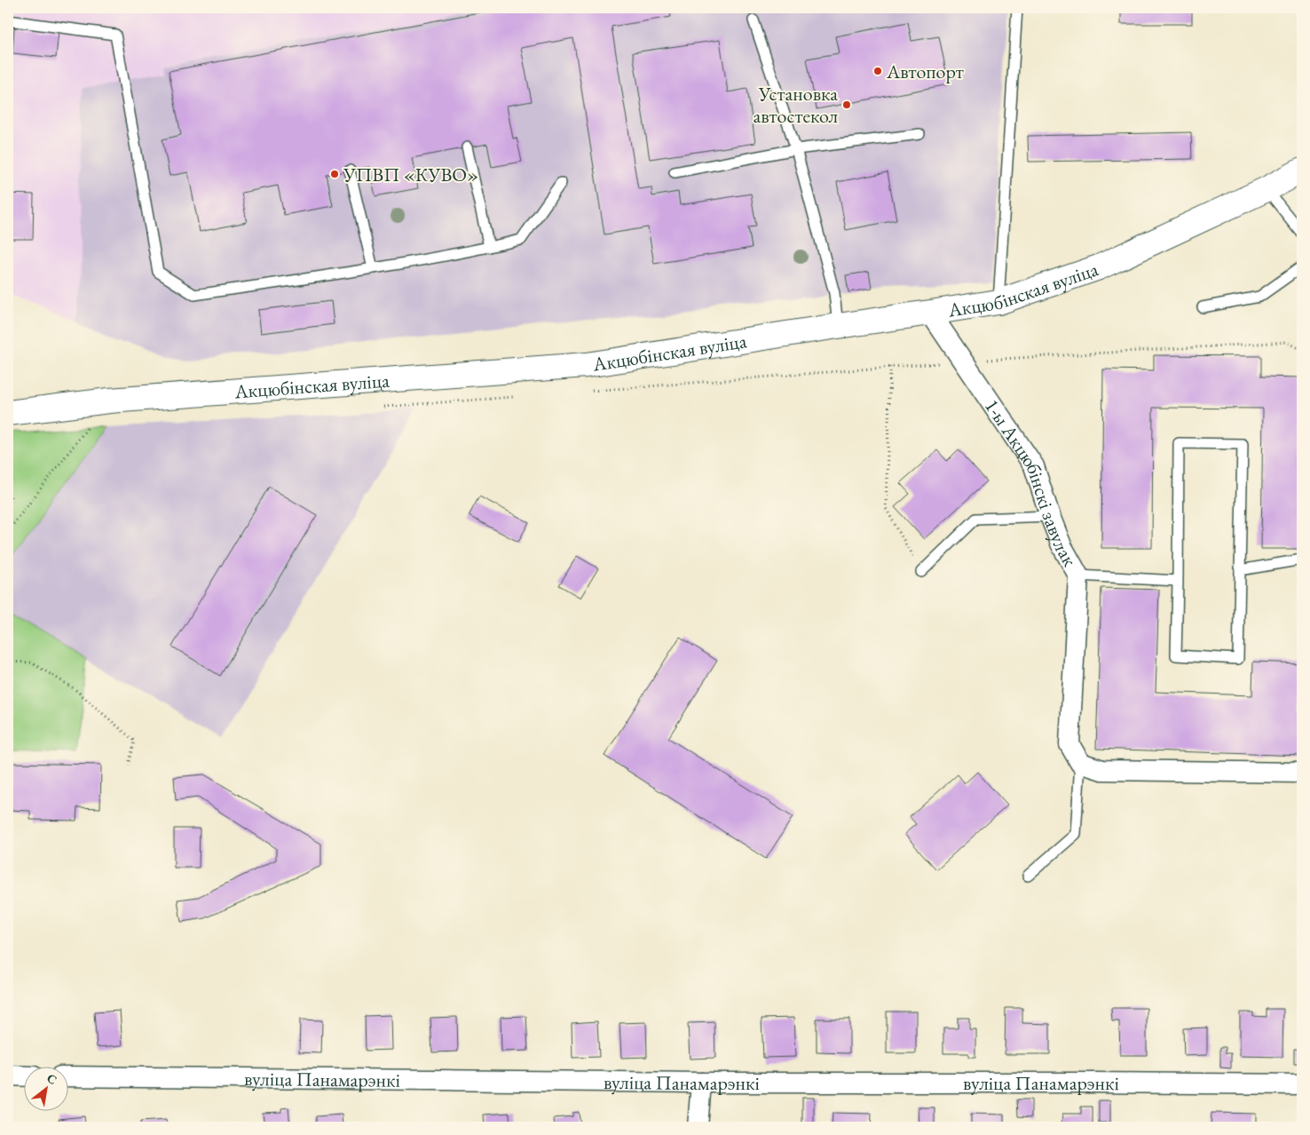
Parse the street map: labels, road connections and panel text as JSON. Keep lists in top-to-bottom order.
{
  "streets": {
    "street": ["Акцюбінская вуліца", "1-ы Акцюбінскі завулак", "вуліца Панамарэнкі"]
  },
  "crossings": [
    ["Акцюбінская вуліца", "1-ы Акцюбінскі завулак"]
  ],
  "places": ["Автопорт", "Установка автостекол", "УПВП «КУВО»"],
  "north": "top right"
}
